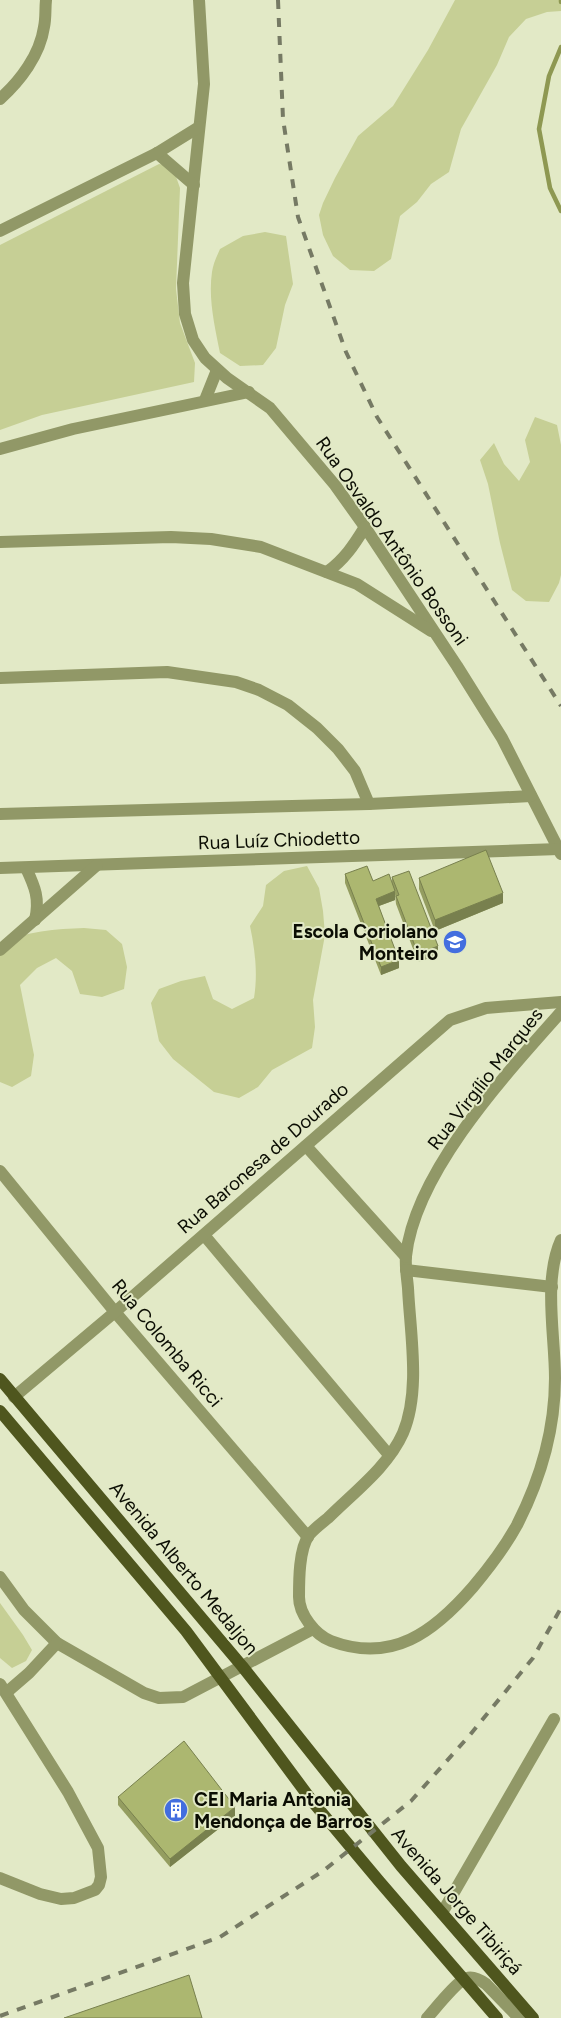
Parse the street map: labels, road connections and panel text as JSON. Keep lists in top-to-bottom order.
{
  "streets": {
    "main road": ["Avenida Alberto Medaljon", "Avenida Jorge Tibiriçá"],
    "street": [
      "Rua Osvaldo Antônio Bossoni",
      "Rua Luíz Chiodetto",
      "Rua Virgílio Marques",
      "Rua Baronesa de Dourado",
      "Rua Colomba Ricci"
    ]
  },
  "crossings": [
    ["Rua Osvaldo Antônio Bossoni", "Rua Luíz Chiodetto"],
    ["Rua Virgílio Marques", "Rua Colomba Ricci"],
    ["Rua Baronesa de Dourado", "Rua Colomba Ricci"],
    ["Rua Baronesa de Dourado", "Avenida Alberto Medaljon"],
    ["Avenida Alberto Medaljon", "Avenida Jorge Tibiriçá"]
  ],
  "places": {
    "school or university": ["Escola Coriolano Monteiro"],
    "building": ["CEI Maria Antonia Mendonça de Barros"]
  }
}
